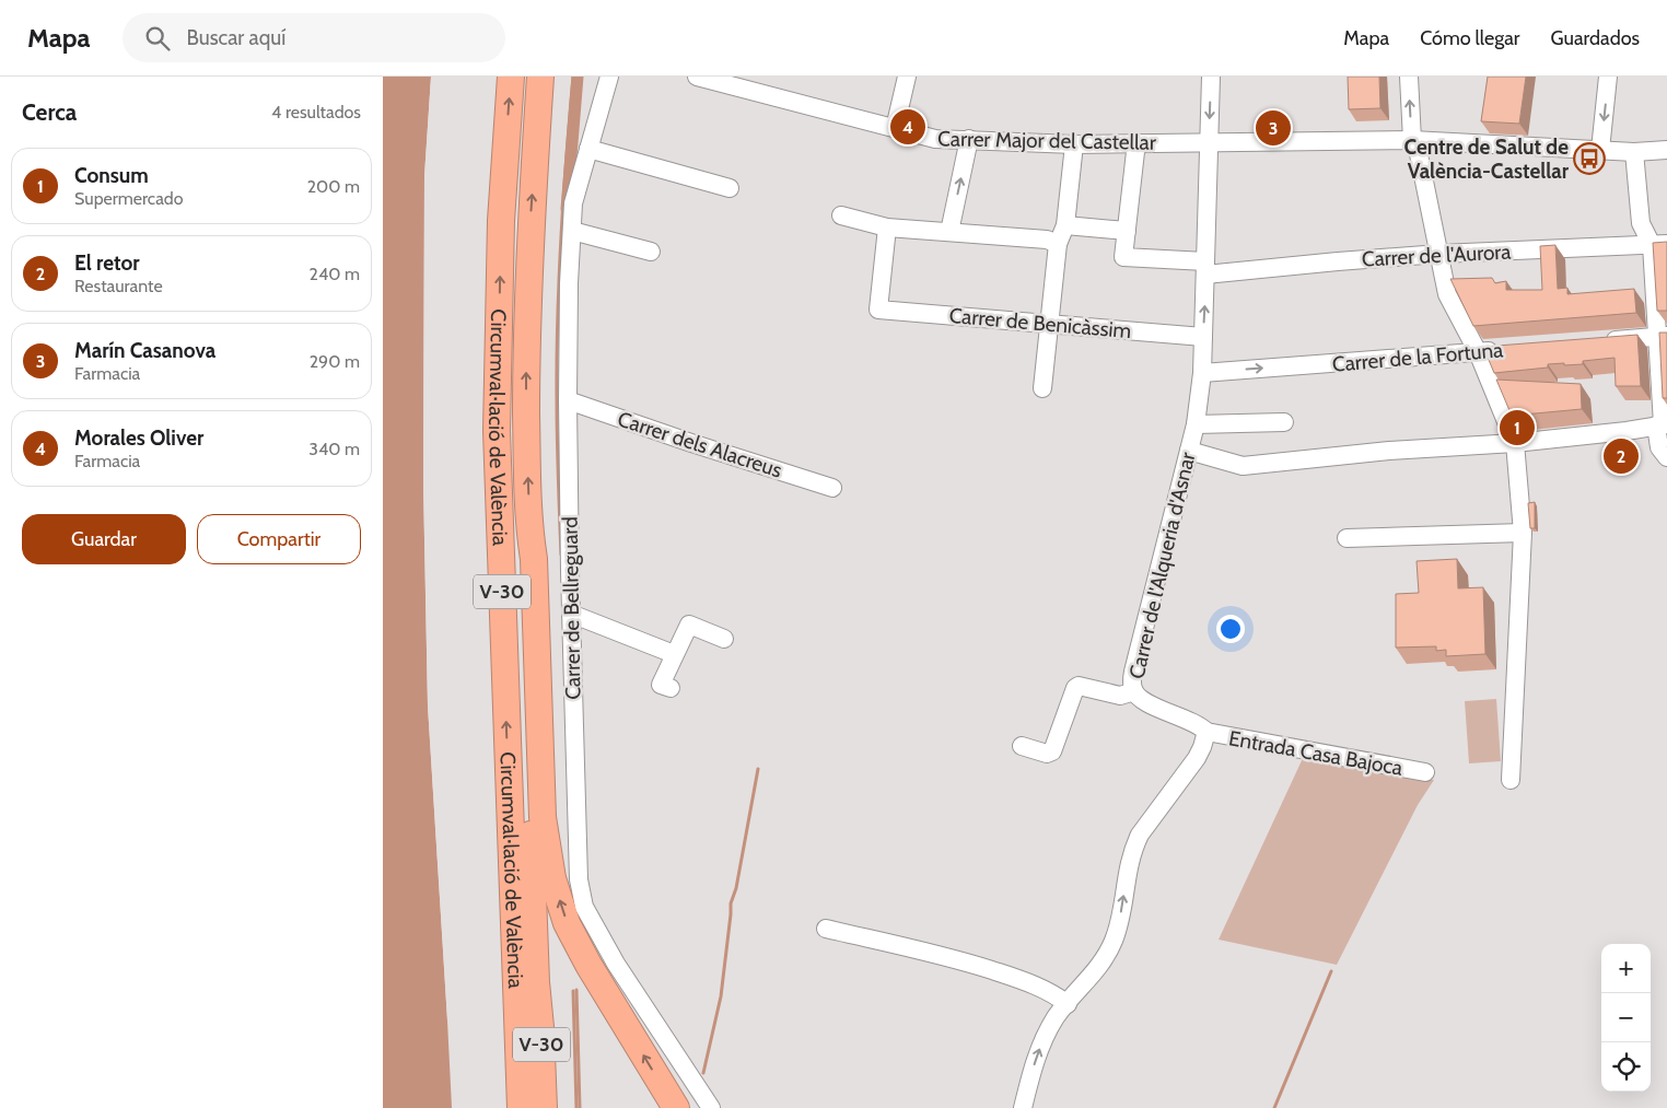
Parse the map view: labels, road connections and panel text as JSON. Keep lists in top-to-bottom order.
{
  "streets": {
    "highway": ["Circumval·lació de València", "V-30"],
    "street": [
      "Carrer Major del Castellar",
      "Carrer de l'Aurora",
      "Carrer de Benicàssim",
      "Carrer de la Fortuna",
      "Carrer dels Alacreus",
      "Carrer de l'Alqueria d'Asnar",
      "Carrer de Bellreguard",
      "Entrada Casa Bajoca"
    ]
  },
  "crossings": [
    ["Carrer Major del Castellar", "Carrer de l'Alqueria d'Asnar"],
    ["Carrer de l'Aurora", "Carrer de l'Alqueria d'Asnar"],
    ["Carrer de Benicàssim", "Carrer de l'Alqueria d'Asnar"],
    ["Carrer de la Fortuna", "Carrer de l'Alqueria d'Asnar"],
    ["Carrer dels Alacreus", "Carrer de Bellreguard"],
    ["Carrer de l'Alqueria d'Asnar", "Entrada Casa Bajoca"]
  ],
  "places": {
    "bus stop": ["Centre de Salut de València-Castellar"]
  },
  "page": {
    "header": "Mapa",
    "search": "Buscar aquí",
    "nav": ["Mapa", "Cómo llegar", "Guardados"],
    "heading": ["Cerca", "4 resultados"],
    "pins": [
      "4",
      "3",
      "1",
      "2"
    ],
    "list": [
      {
        "mark": "1",
        "name": "Consum",
        "note": "Supermercado",
        "value": "200 m"
      },
      {
        "mark": "2",
        "name": "El retor",
        "note": "Restaurante",
        "value": "240 m"
      },
      {
        "mark": "3",
        "name": "Marín Casanova",
        "note": "Farmacia",
        "value": "290 m"
      },
      {
        "mark": "4",
        "name": "Morales Oliver",
        "note": "Farmacia",
        "value": "340 m"
      }
    ],
    "buttons": ["Guardar", "Compartir"],
    "map_buttons": ["+", "−"]
  }
}
